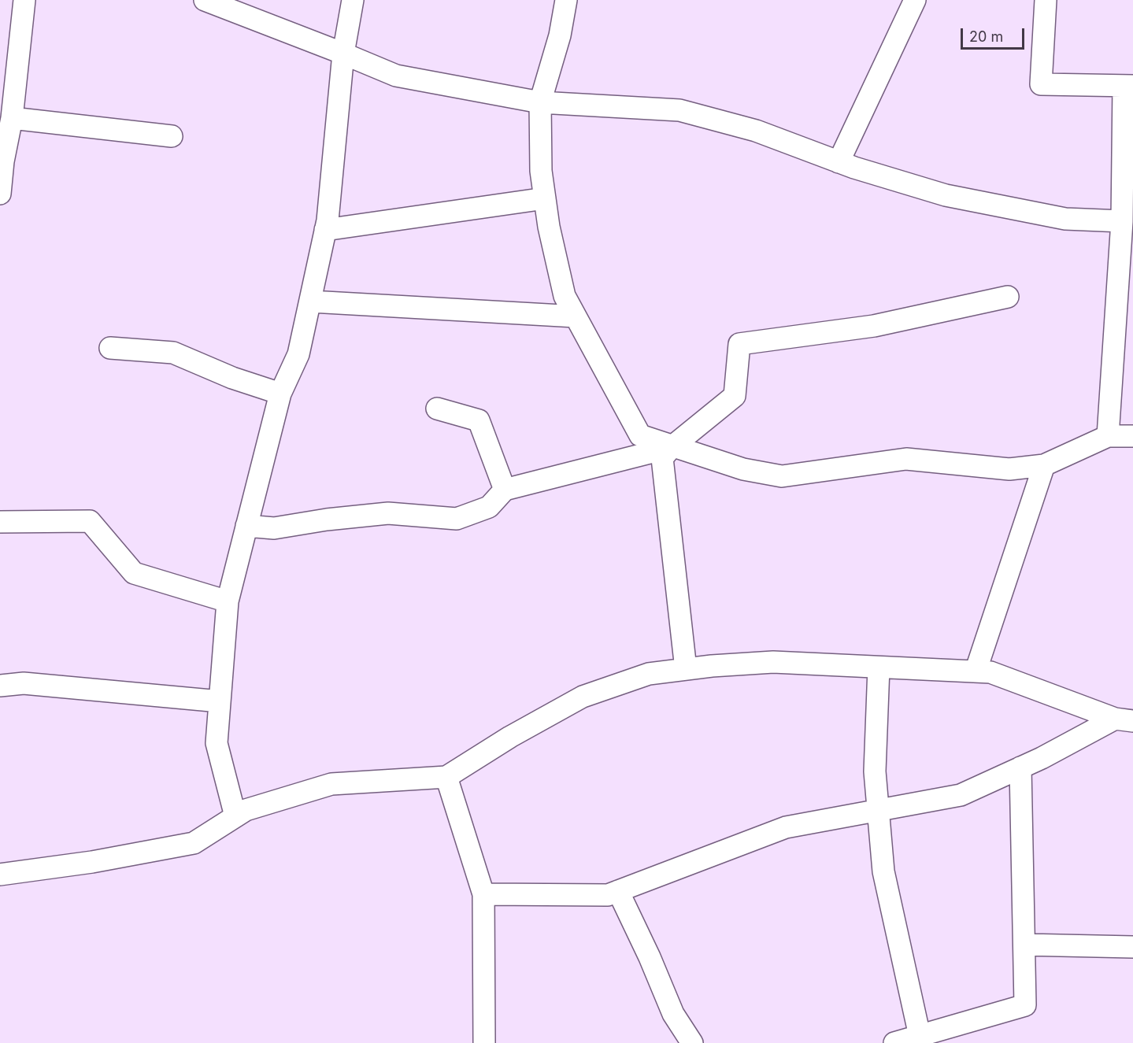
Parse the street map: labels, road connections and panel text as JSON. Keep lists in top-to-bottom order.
{
  "scale_bar": "20 m"
}
